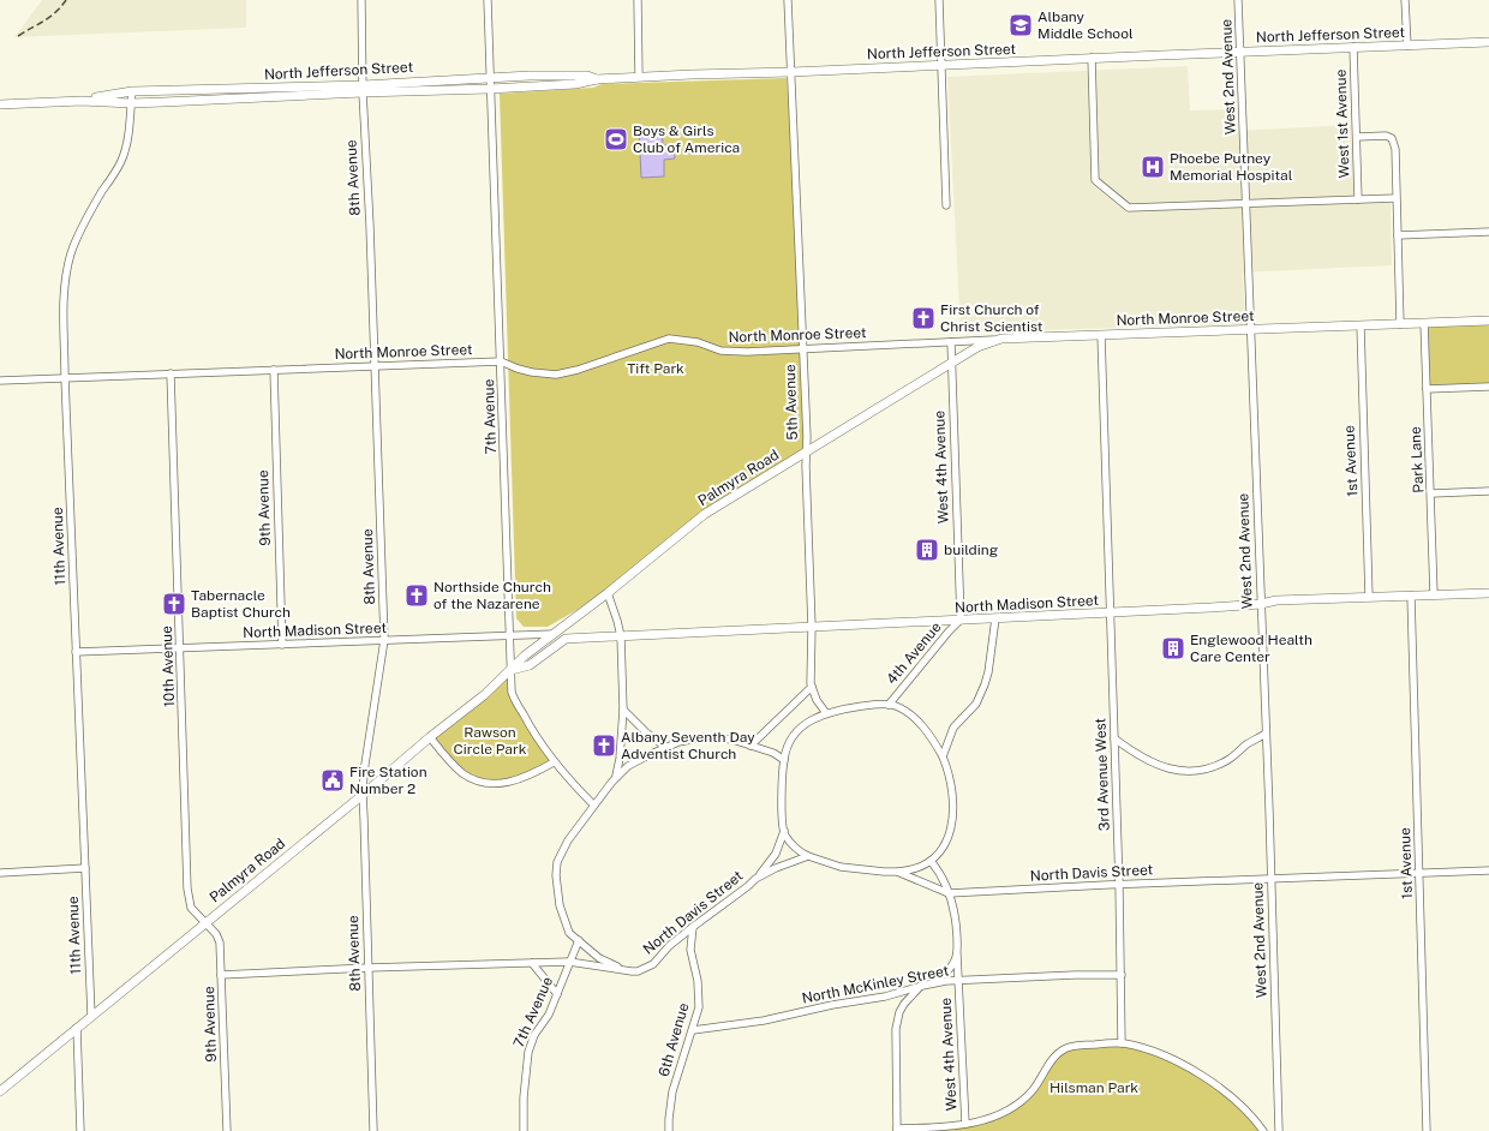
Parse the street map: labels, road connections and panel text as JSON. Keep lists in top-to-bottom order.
{
  "streets": {
    "main road": [
      "North Jefferson Street",
      "North Monroe Street",
      "Palmyra Road",
      "North Madison Street"
    ],
    "street": [
      "West 2nd Avenue",
      "West 1st Avenue",
      "8th Avenue",
      "5th Avenue",
      "7th Avenue",
      "Park Lane",
      "1st Avenue",
      "West 4th Avenue",
      "9th Avenue",
      "11th Avenue",
      "4th Avenue",
      "10th Avenue",
      "3rd Avenue West",
      "North Davis Street",
      "North McKinley Street",
      "6th Avenue"
    ]
  },
  "crossings": [
    ["North Jefferson Street", "West 2nd Avenue"],
    ["North Jefferson Street", "West 1st Avenue"],
    ["North Jefferson Street", "8th Avenue"],
    ["North Jefferson Street", "5th Avenue"],
    ["North Jefferson Street", "7th Avenue"],
    ["North Jefferson Street", "11th Avenue"],
    ["West 2nd Avenue", "North Monroe Street"],
    ["West 2nd Avenue", "North Madison Street"],
    ["West 2nd Avenue", "North Davis Street"],
    ["8th Avenue", "North Monroe Street"],
    ["8th Avenue", "Palmyra Road"],
    ["8th Avenue", "North Madison Street"],
    ["8th Avenue", "North Davis Street"],
    ["North Monroe Street", "5th Avenue"],
    ["North Monroe Street", "7th Avenue"],
    ["North Monroe Street", "Park Lane"],
    ["North Monroe Street", "1st Avenue"],
    ["North Monroe Street", "West 4th Avenue"],
    ["North Monroe Street", "Palmyra Road"],
    ["North Monroe Street", "9th Avenue"],
    ["North Monroe Street", "11th Avenue"],
    ["North Monroe Street", "10th Avenue"],
    ["North Monroe Street", "3rd Avenue West"],
    ["5th Avenue", "Palmyra Road"],
    ["5th Avenue", "North Madison Street"],
    ["7th Avenue", "Palmyra Road"],
    ["7th Avenue", "North Madison Street"],
    ["7th Avenue", "North Davis Street"],
    ["Park Lane", "North Madison Street"],
    ["1st Avenue", "North Madison Street"],
    ["1st Avenue", "North Davis Street"],
    ["West 4th Avenue", "Palmyra Road"],
    ["West 4th Avenue", "North Madison Street"],
    ["West 4th Avenue", "4th Avenue"],
    ["West 4th Avenue", "North Davis Street"],
    ["West 4th Avenue", "North McKinley Street"],
    ["Palmyra Road", "9th Avenue"],
    ["Palmyra Road", "11th Avenue"],
    ["Palmyra Road", "North Madison Street"],
    ["Palmyra Road", "10th Avenue"],
    ["9th Avenue", "North Madison Street"],
    ["9th Avenue", "10th Avenue"],
    ["9th Avenue", "North Davis Street"],
    ["11th Avenue", "North Madison Street"],
    ["North Madison Street", "4th Avenue"],
    ["North Madison Street", "10th Avenue"],
    ["North Madison Street", "3rd Avenue West"],
    ["3rd Avenue West", "North Davis Street"],
    ["3rd Avenue West", "North McKinley Street"],
    ["North Davis Street", "6th Avenue"],
    ["North McKinley Street", "6th Avenue"]
  ],
  "parks": ["Tift Park", "Rawson Circle Park", "Hilsman Park"],
  "places": {
    "school or university": ["Albany Middle School"],
    "sports": ["Boys & Girls Club of America"],
    "hospital": ["Phoebe Putney Memorial Hospital"],
    "church": [
      "First Church of Christ Scientist",
      "Northside Church of the Nazarene",
      "Tabernacle Baptist Church",
      "Albany Seventh Day Adventist Church"
    ],
    "building": ["building", "Englewood Health Care Center"],
    "public building": ["Fire Station Number 2"]
  }
}
